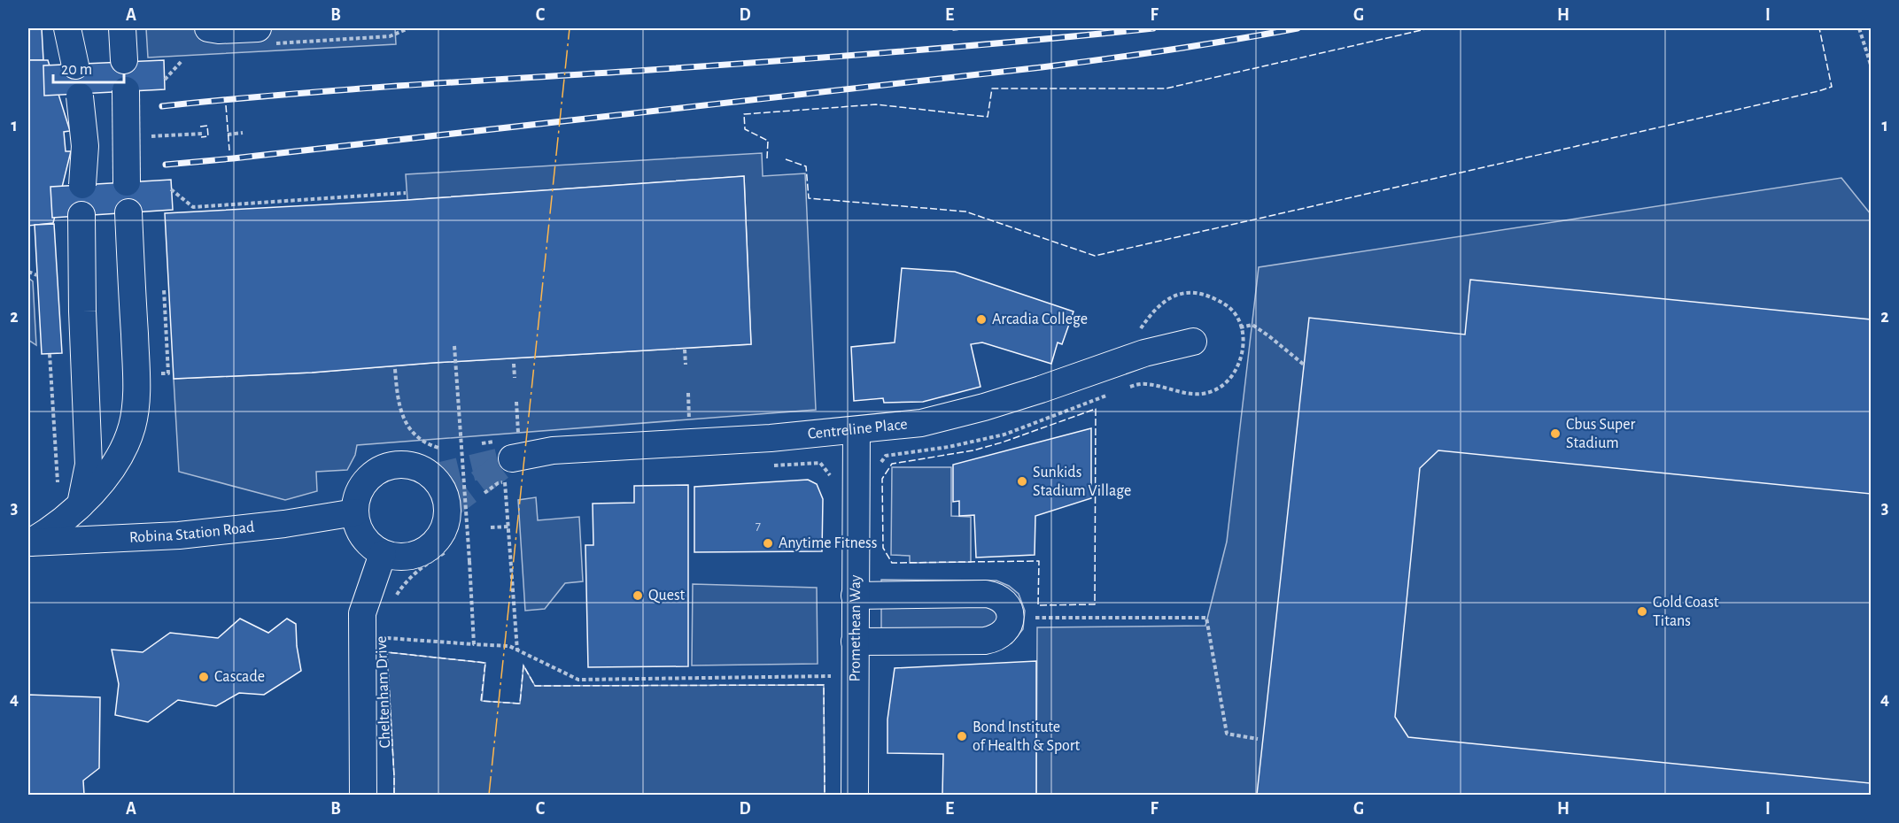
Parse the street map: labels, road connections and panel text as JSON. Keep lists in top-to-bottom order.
{
  "streets": {
    "street": [
      "Centreline Place",
      "Robina Station Road",
      "Promethean Way",
      "Cheltenham Drive"
    ]
  },
  "crossings": [
    ["Centreline Place", "Promethean Way"],
    ["Robina Station Road", "Cheltenham Drive"]
  ],
  "places": [
    "Arcadia College",
    "Cbus Super Stadium",
    "Sunkids Stadium Village",
    "Anytime Fitness",
    "Quest",
    "Gold Coast Titans",
    "Cascade",
    "Bond Institute of Health & Sport"
  ],
  "house_numbers": ["7"],
  "scale_bar": "20 m",
  "grid": {
    "columns": [
      "A",
      "B",
      "C",
      "D",
      "E",
      "F",
      "G",
      "H",
      "I"
    ],
    "rows": [
      "1",
      "2",
      "3",
      "4"
    ]
  }
}
